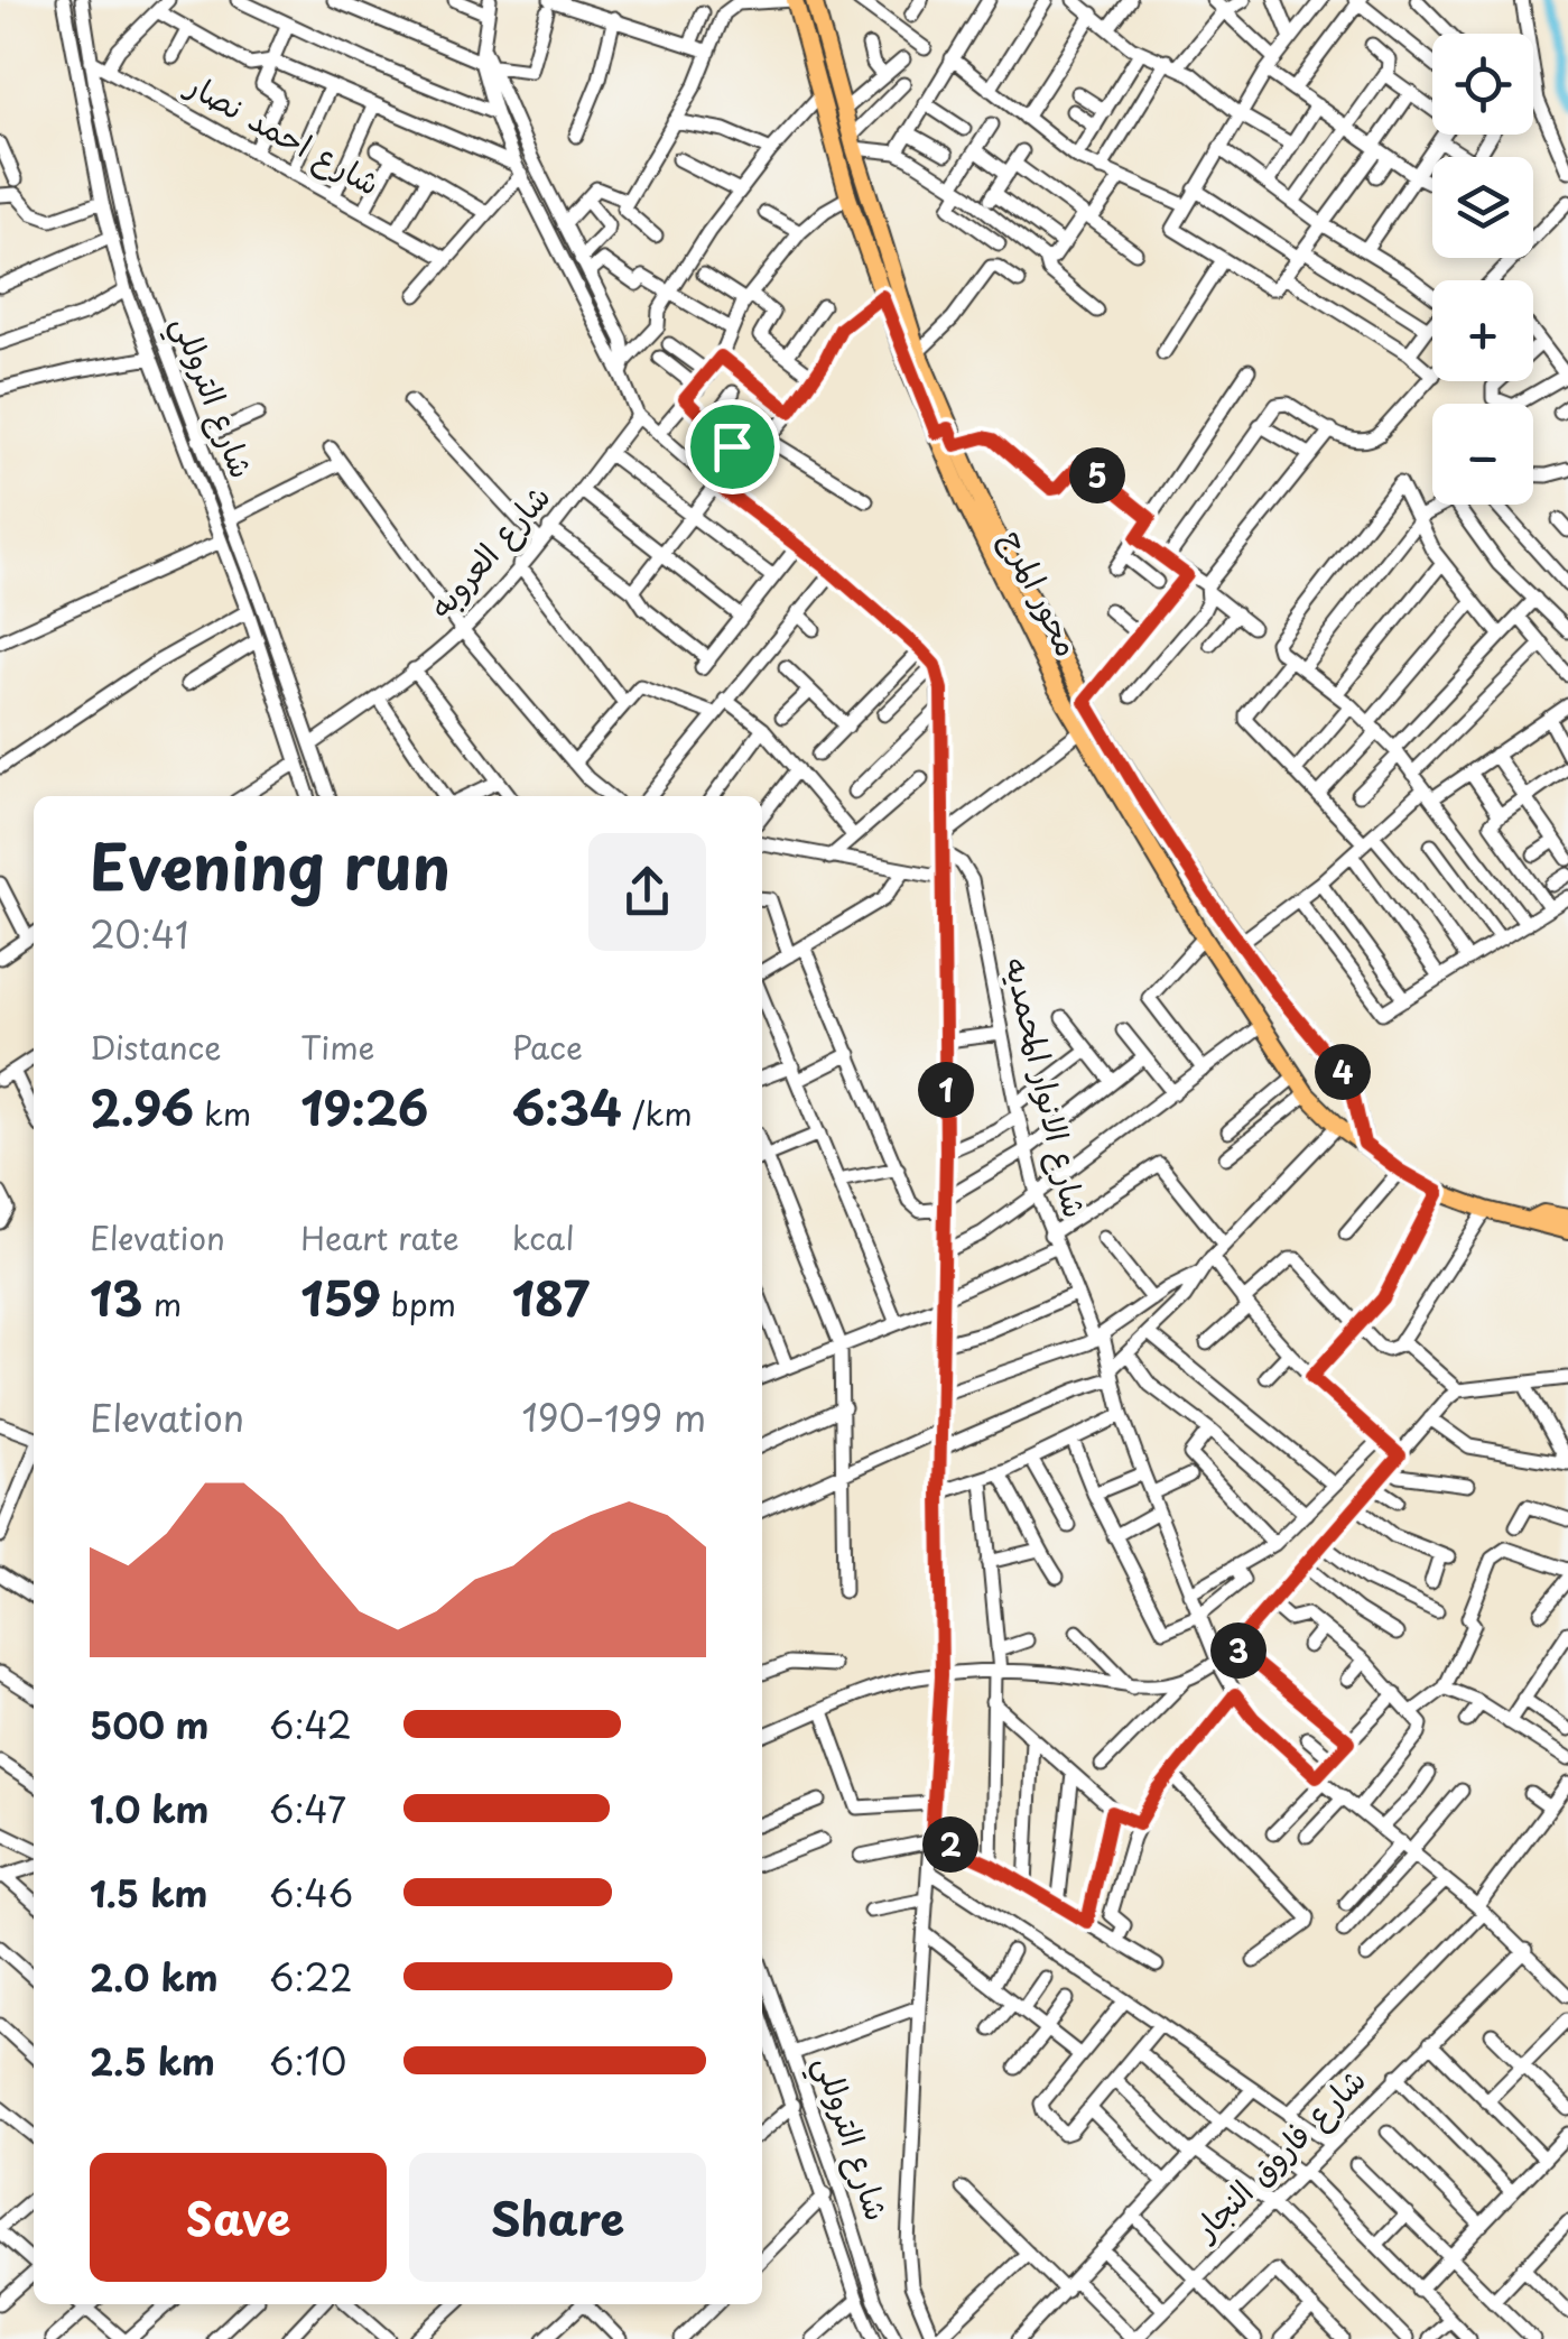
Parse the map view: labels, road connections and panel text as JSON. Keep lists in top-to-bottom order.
{
  "streets": {
    "main road": ["محور المرج"],
    "street": [
      "شارع احمد نصار",
      "شارع التروللي",
      "شارع العروبه",
      "شارع الانوار المحمديه",
      "شارع فاروق النجار"
    ]
  },
  "crossings": [
    ["شارع احمد نصار", "شارع التروللي"],
    ["شارع التروللي", "شارع العروبه"],
    ["شارع الانوار المحمديه", "شارع فاروق النجار"]
  ],
  "page": {
    "map_buttons": ["+", "−"],
    "pins": [
      "5",
      "4",
      "1",
      "3",
      "2"
    ],
    "heading": ["Evening run", "20:41"],
    "stats": [
      ["Distance", "2.96 km"],
      ["Time", "19:26"],
      ["Pace", "6:34 /km"],
      ["Elevation", "13 m"],
      ["Heart rate", "159 bpm"],
      ["kcal", "187"]
    ],
    "chart": ["Elevation", "190–199 m"],
    "list": [
      {
        "name": "500 m",
        "note": "6:42"
      },
      {
        "name": "1.0 km",
        "note": "6:47"
      },
      {
        "name": "1.5 km",
        "note": "6:46"
      },
      {
        "name": "2.0 km",
        "note": "6:22"
      },
      {
        "name": "2.5 km",
        "note": "6:10"
      }
    ],
    "buttons": ["Save", "Share"]
  }
}
